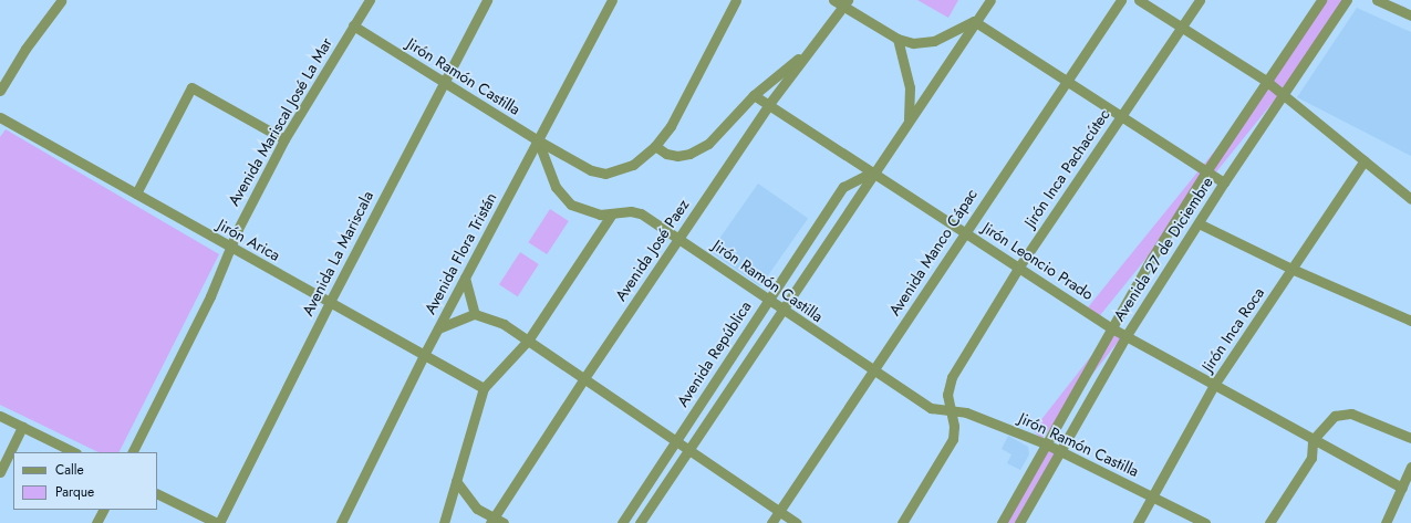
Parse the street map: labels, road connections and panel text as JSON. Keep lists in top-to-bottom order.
{
  "streets": {
    "street": [
      "Jirón Ramón Castilla",
      "Avenida Mariscal José La Mar",
      "Jirón Inca Pachacútec",
      "Jirón Arica",
      "Avenida 27 de Diciembre",
      "Avenida José Paez",
      "Avenida Manco Cápac",
      "Avenida La Mariscala",
      "Avenida Flora Tristán",
      "Jirón Leoncio Prado",
      "Jirón Inca Roca",
      "Avenida República"
    ]
  },
  "crossings": [
    ["Jirón Ramón Castilla", "Avenida Mariscal José La Mar"],
    ["Jirón Ramón Castilla", "Jirón Inca Pachacútec"],
    ["Jirón Ramón Castilla", "Avenida 27 de Diciembre"],
    ["Jirón Ramón Castilla", "Avenida José Paez"],
    ["Jirón Ramón Castilla", "Avenida Manco Cápac"],
    ["Jirón Ramón Castilla", "Avenida La Mariscala"],
    ["Jirón Ramón Castilla", "Avenida Flora Tristán"],
    ["Jirón Ramón Castilla", "Jirón Inca Roca"],
    ["Jirón Ramón Castilla", "Avenida República"],
    ["Avenida Mariscal José La Mar", "Jirón Arica"],
    ["Jirón Inca Pachacútec", "Jirón Leoncio Prado"],
    ["Jirón Arica", "Avenida La Mariscala"],
    ["Jirón Arica", "Avenida Flora Tristán"],
    ["Avenida 27 de Diciembre", "Jirón Leoncio Prado"],
    ["Avenida José Paez", "Jirón Leoncio Prado"],
    ["Avenida Manco Cápac", "Jirón Leoncio Prado"],
    ["Jirón Leoncio Prado", "Jirón Inca Roca"],
    ["Jirón Leoncio Prado", "Avenida República"]
  ],
  "legend": ["Calle", "Parque"]
}
